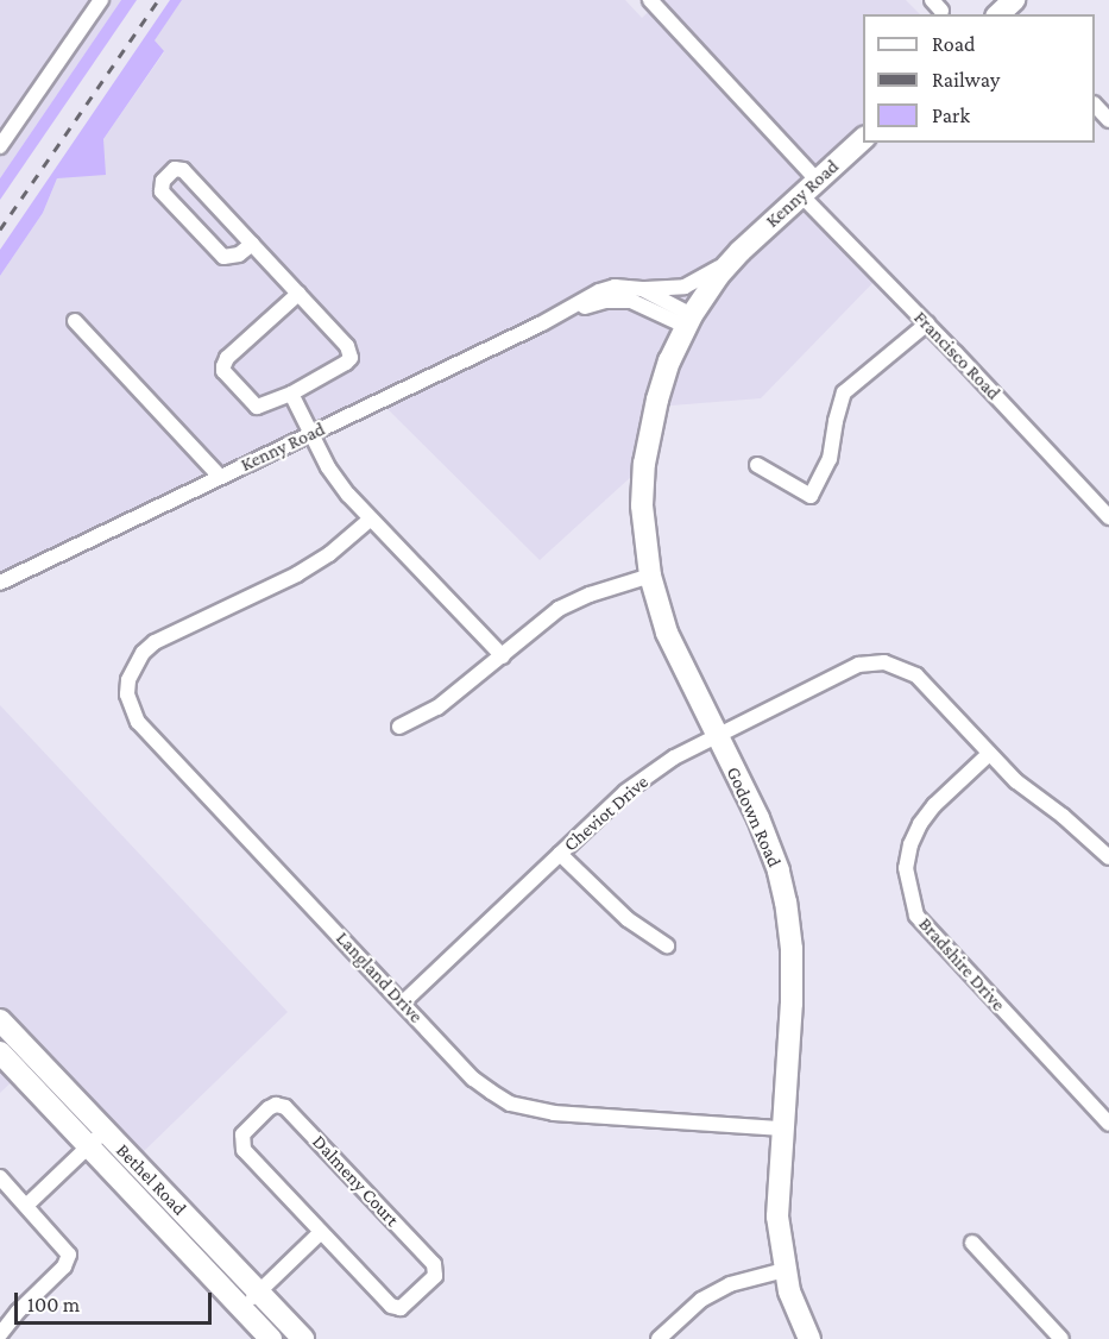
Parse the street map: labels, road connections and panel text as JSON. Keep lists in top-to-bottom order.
{
  "streets": {
    "main road": ["Kenny Road", "Godown Road", "Bethel Road"],
    "street": [
      "Francisco Road",
      "Cheviot Drive",
      "Bradshire Drive",
      "Langland Drive",
      "Dalmeny Court"
    ]
  },
  "crossings": [
    ["Kenny Road", "Francisco Road"],
    ["Kenny Road", "Godown Road"],
    ["Cheviot Drive", "Godown Road"],
    ["Cheviot Drive", "Bradshire Drive"],
    ["Cheviot Drive", "Langland Drive"],
    ["Godown Road", "Langland Drive"]
  ],
  "legend": ["Road", "Railway", "Park"],
  "scale_bar": "100 m"
}
